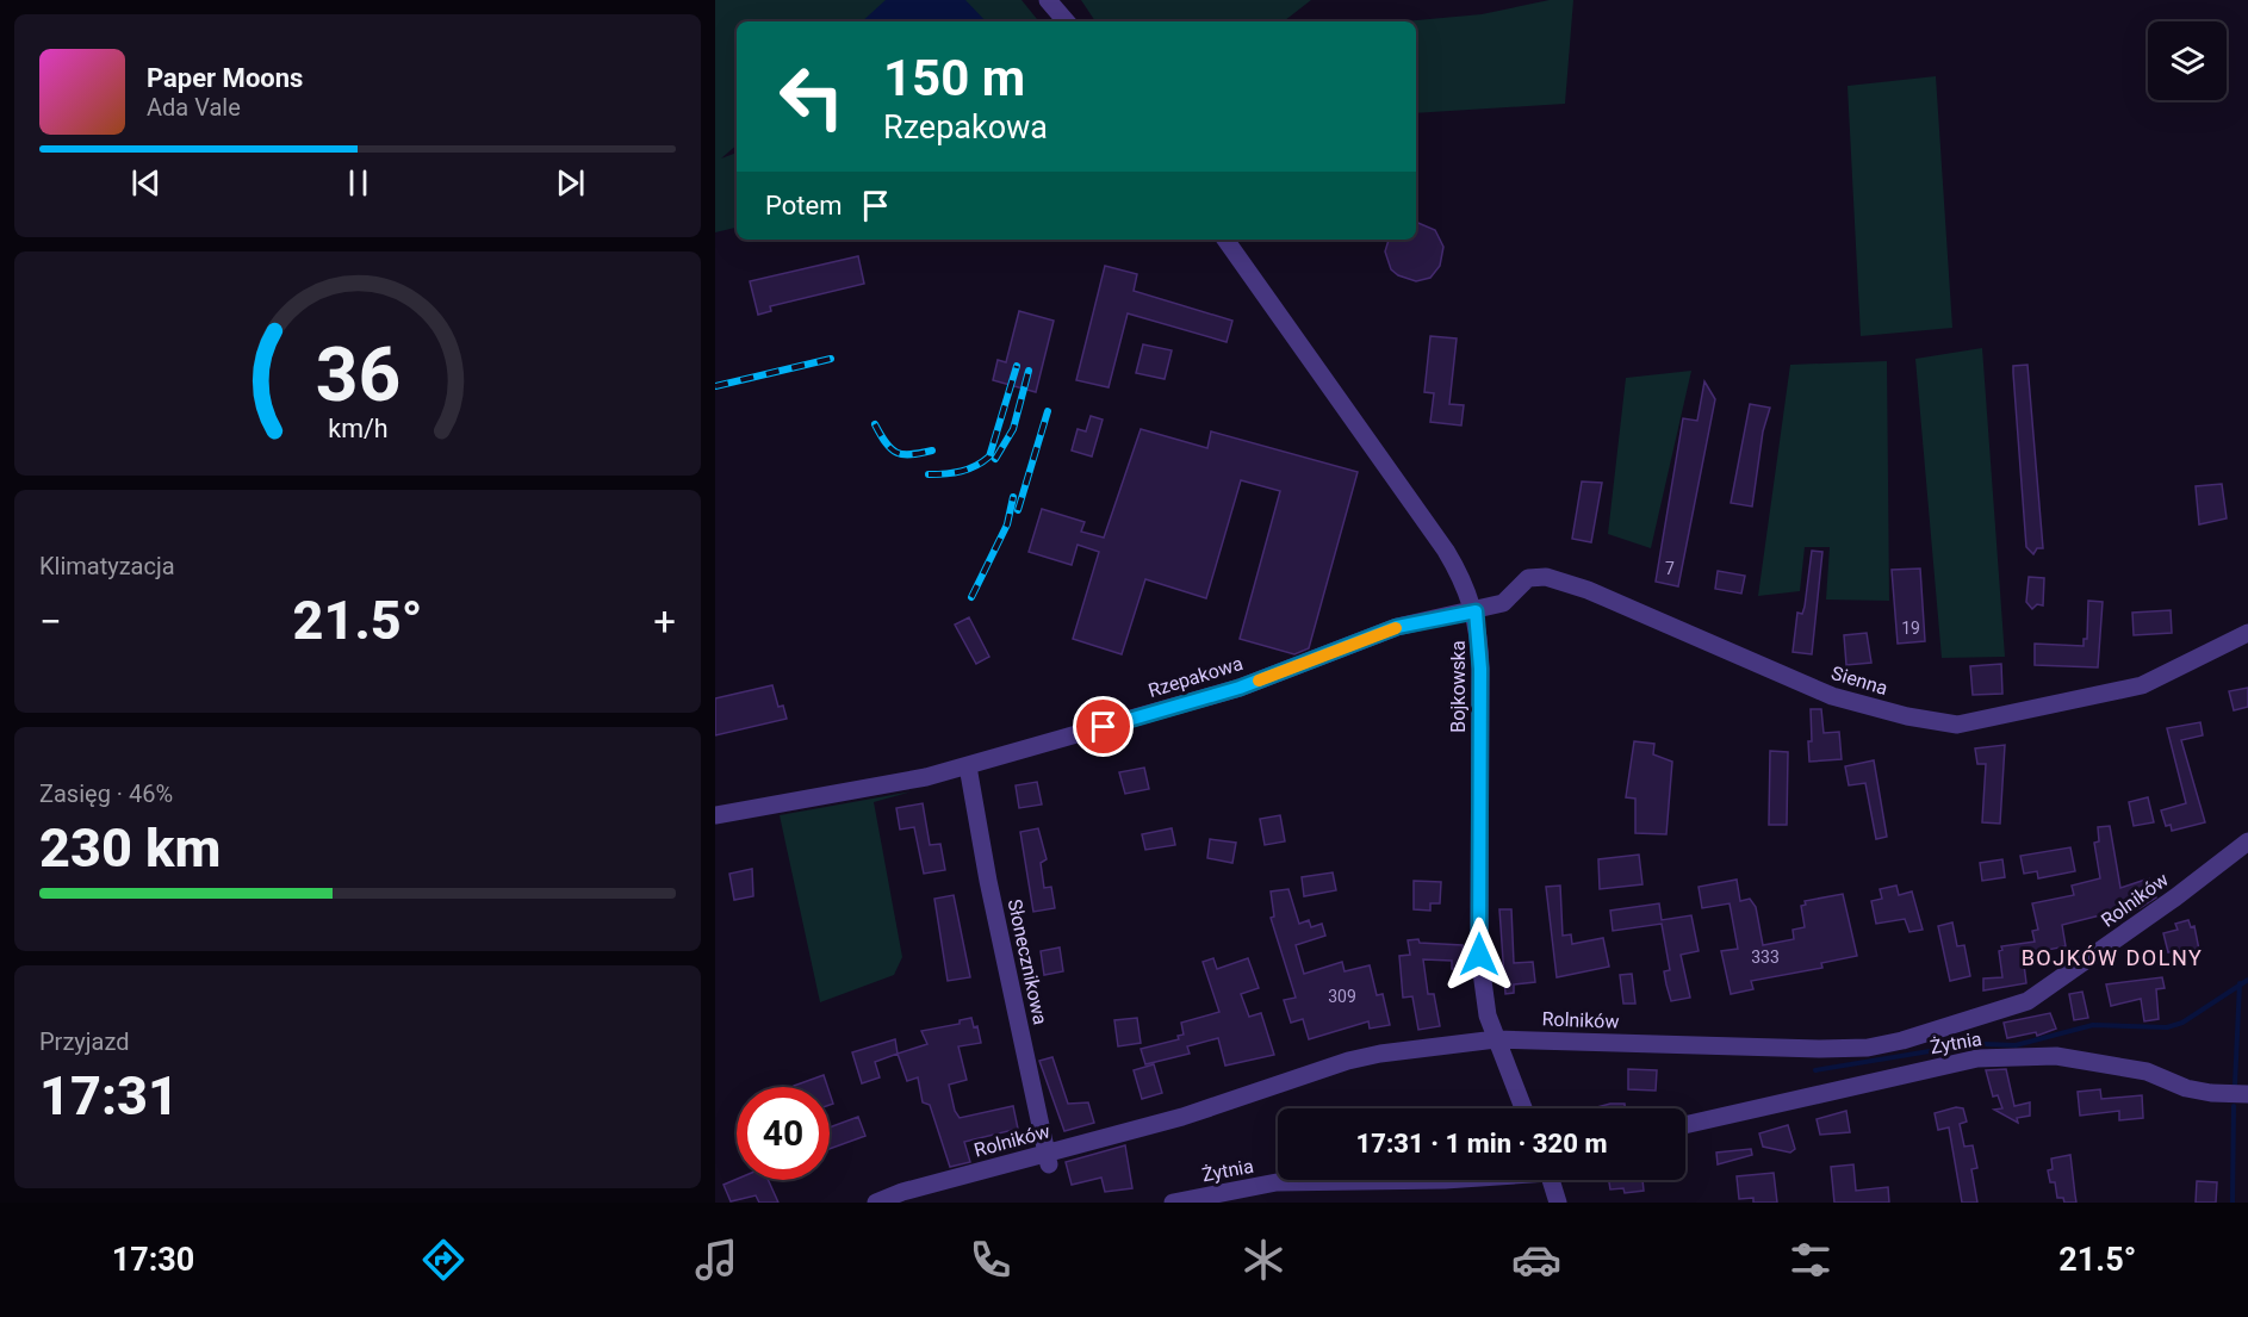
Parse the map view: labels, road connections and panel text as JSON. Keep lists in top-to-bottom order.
{
  "streets": {
    "street": [
      "Rzepakowa",
      "Sienna",
      "Bojkowska",
      "Rolników",
      "Słonecznikowa",
      "Żytnia"
    ]
  },
  "crossings": [
    ["Rzepakowa", "Sienna"],
    ["Rzepakowa", "Bojkowska"],
    ["Rzepakowa", "Słonecznikowa"],
    ["Sienna", "Bojkowska"],
    ["Bojkowska", "Rolników"],
    ["Rolników", "Słonecznikowa"]
  ],
  "districts": ["BOJKÓW DOLNY"],
  "house_numbers": [
    "7",
    "19",
    "333",
    "309"
  ],
  "page": {
    "turn": ["150 m", "Rzepakowa"],
    "song": ["Paper Moons", "Ada Vale"],
    "then": "Potem",
    "tile": [
      "Klimatyzacja",
      ["Zasięg · 46%", "230 km"],
      ["Przyjazd", "17:31"]
    ],
    "heat": ["−", "21.5°", "+"],
    "limit": "40",
    "trip": "17:31 · 1 min · 320 m",
    "tabs": ["17:30", "21.5°"],
    "gauge": ["36", "km/h"]
  }
}
